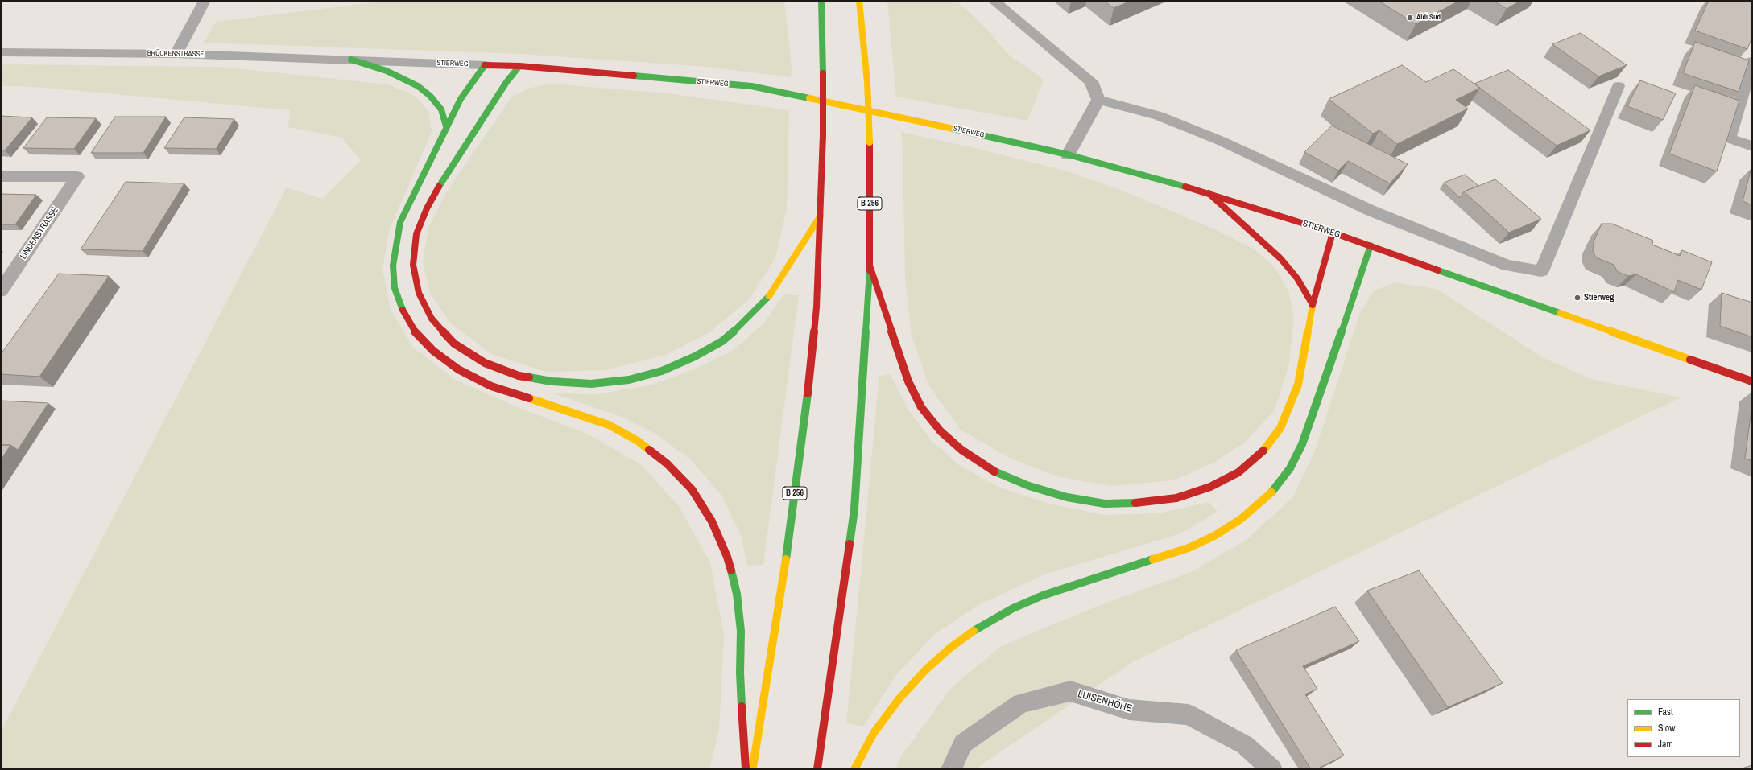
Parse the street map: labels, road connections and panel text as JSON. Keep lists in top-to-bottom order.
{
  "streets": {
    "main road": ["STIERWEG", "B 256"],
    "street": ["BRÜCKENSTRASSE", "LINDENSTRASSE"],
    "lane": ["LUISENHÖHE"]
  },
  "crossings": [
    ["BRÜCKENSTRASSE", "STIERWEG"]
  ],
  "places": ["Aldi Süd", "Stierweg"],
  "legend": ["Fast", "Slow", "Jam"]
}
